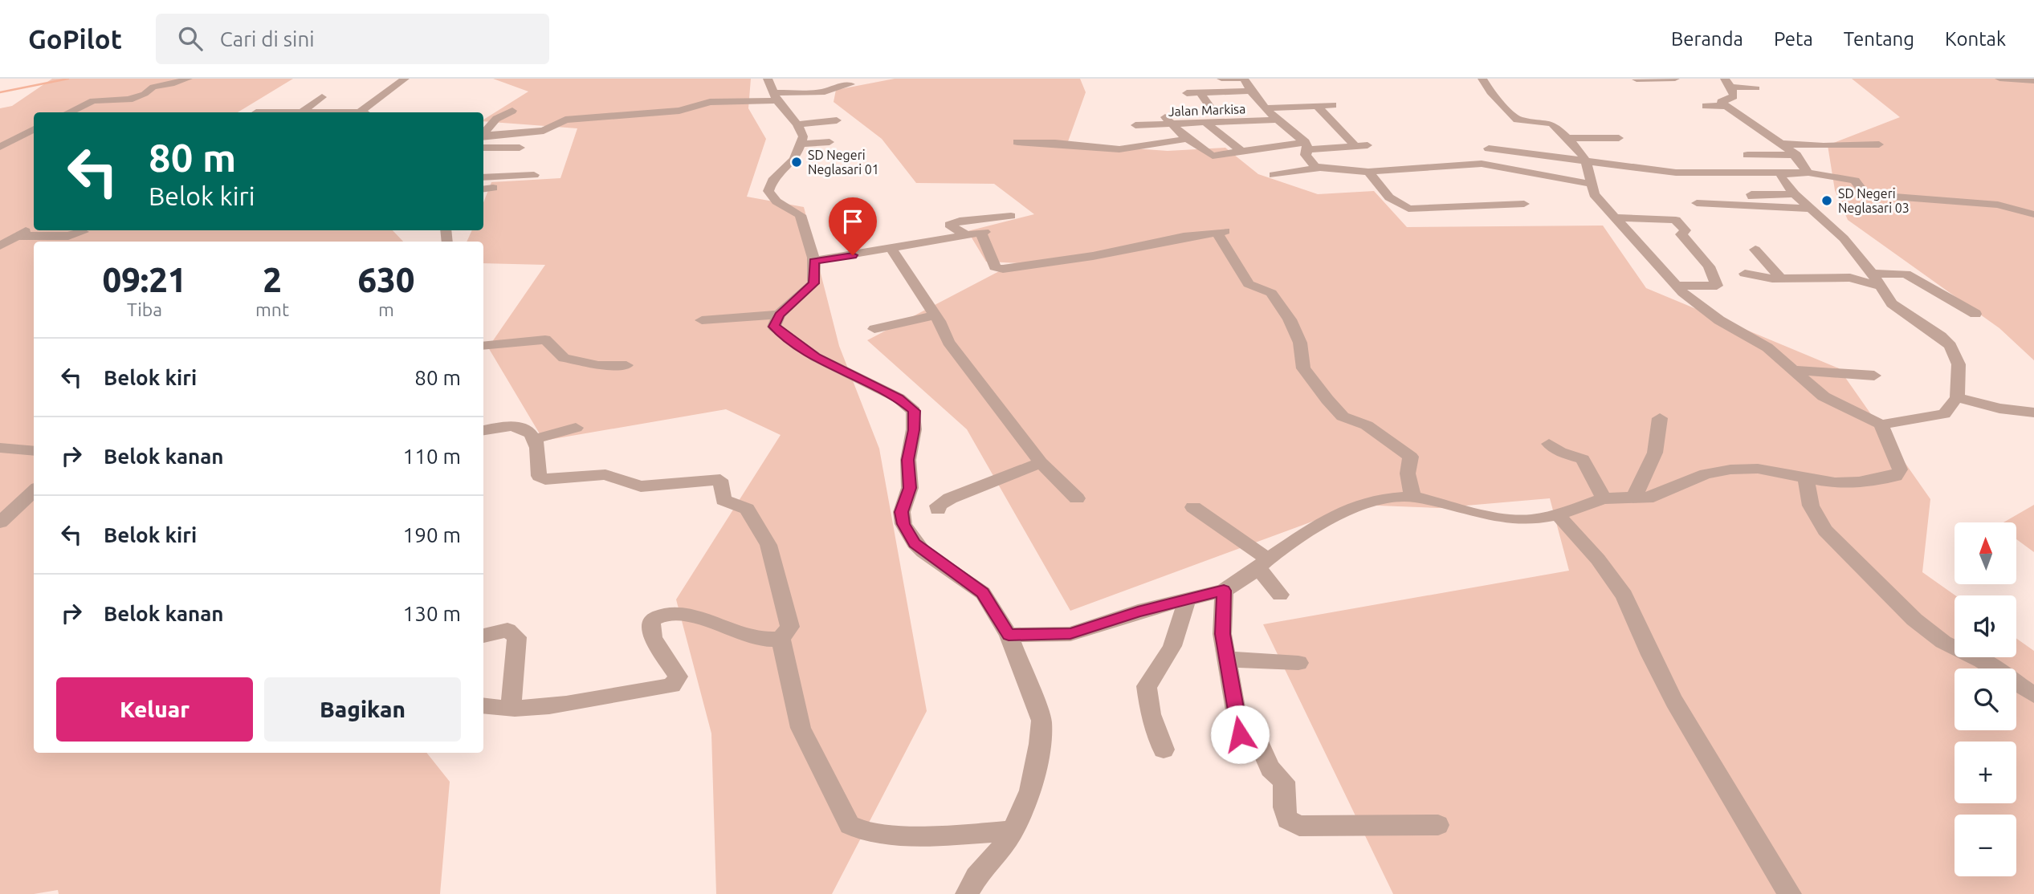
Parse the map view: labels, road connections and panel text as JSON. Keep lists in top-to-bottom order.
{
  "streets": {
    "street": ["Jalan Markisa"]
  },
  "places": ["SD Negeri Neglasari 01", "SD Negeri Neglasari 03"],
  "north": "top",
  "page": {
    "header": "GoPilot",
    "search": "Cari di sini",
    "nav": [
      "Beranda",
      "Peta",
      "Tentang",
      "Kontak"
    ],
    "turn": ["80 m", "Belok kiri"],
    "eta": [
      "09:21",
      "Tiba",
      "2",
      "mnt",
      "630",
      "m"
    ],
    "list": [
      {
        "name": "Belok kiri",
        "value": "80 m"
      },
      {
        "name": "Belok kanan",
        "value": "110 m"
      },
      {
        "name": "Belok kiri",
        "value": "190 m"
      },
      {
        "name": "Belok kanan",
        "value": "130 m"
      }
    ],
    "map_buttons": ["+", "−"],
    "buttons": ["Keluar", "Bagikan"]
  }
}
